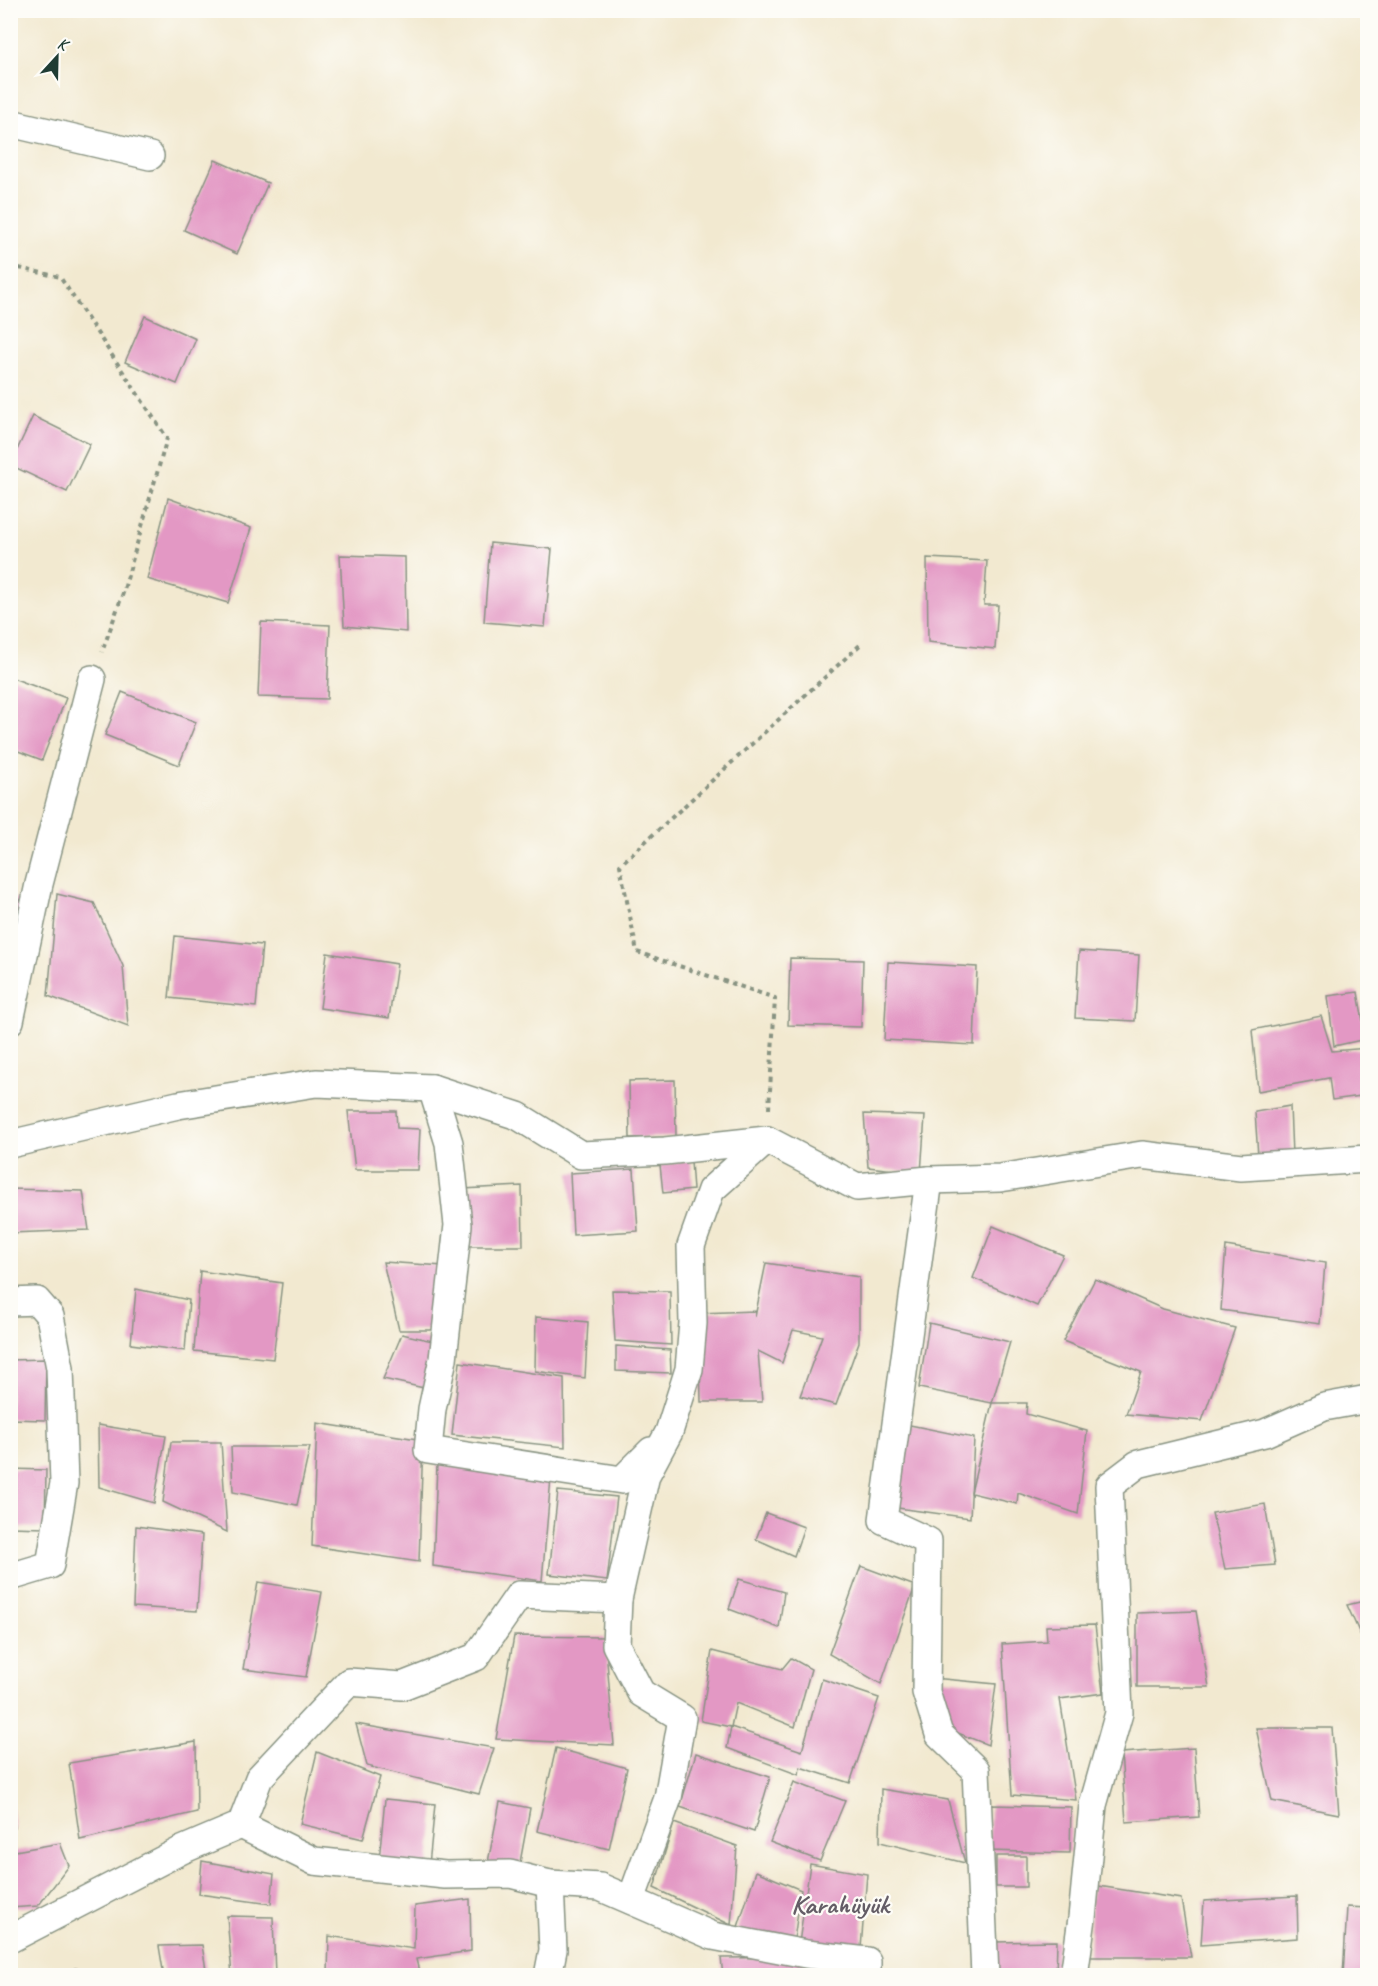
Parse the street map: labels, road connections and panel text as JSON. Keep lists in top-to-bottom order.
{
  "districts": ["Karahüyük"],
  "north": "top"
}
